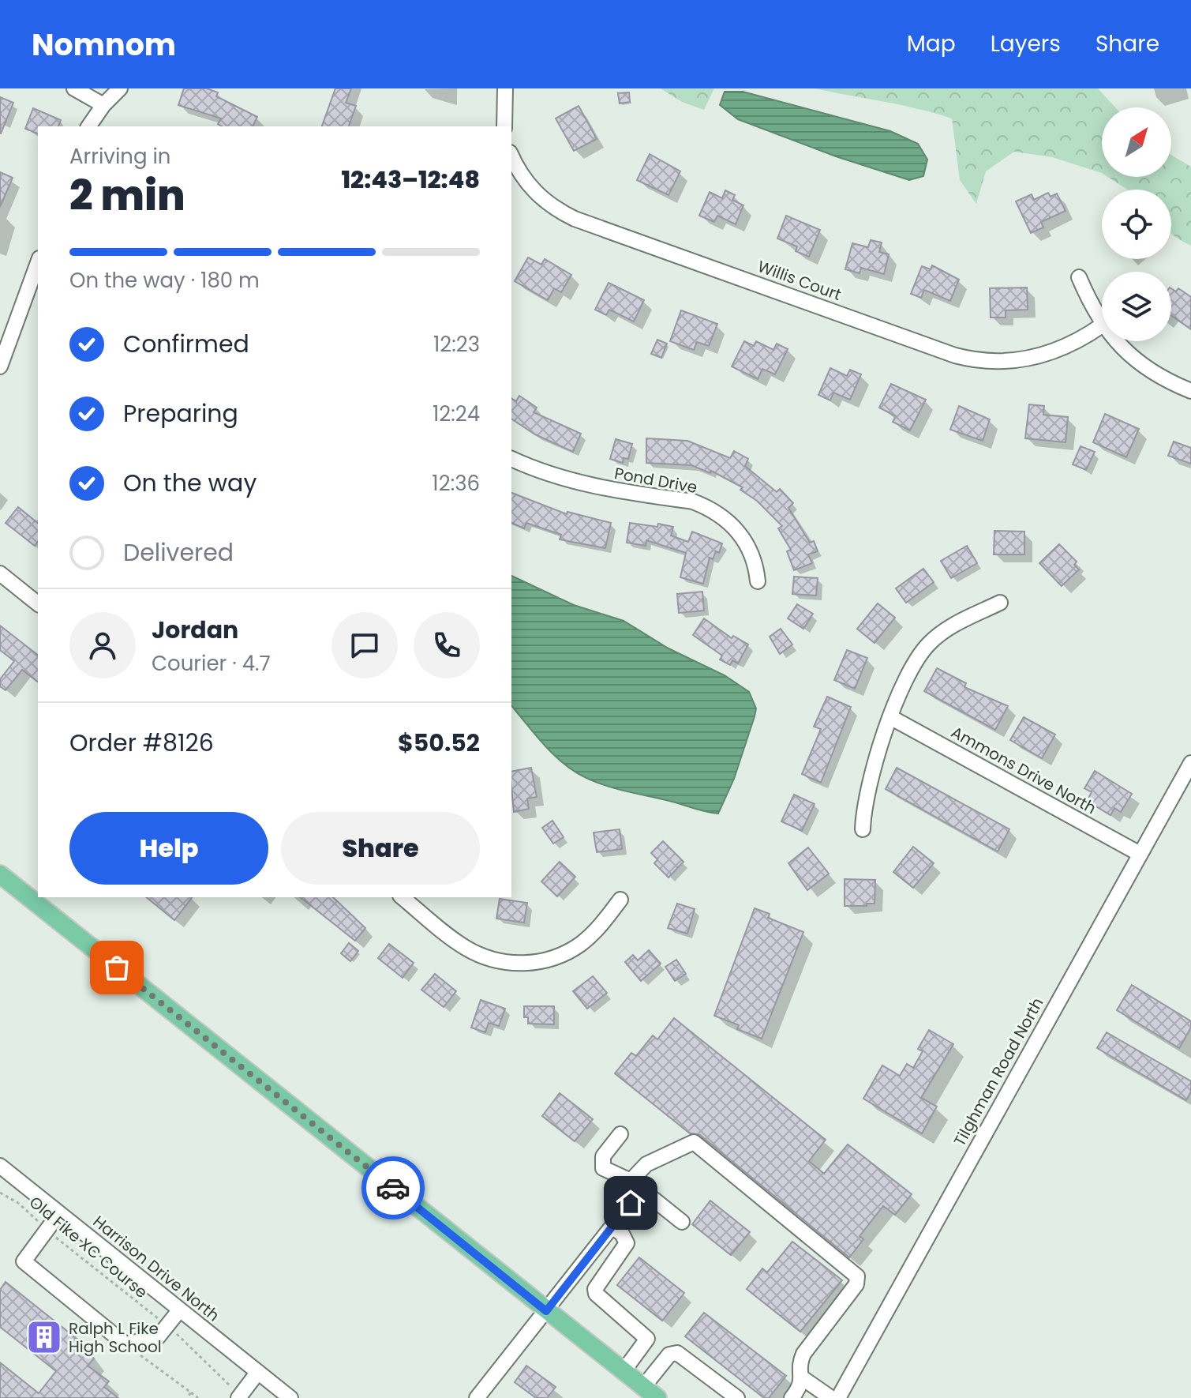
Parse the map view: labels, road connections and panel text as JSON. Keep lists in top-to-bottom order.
{
  "streets": {
    "street": [
      "Willis Court",
      "Pond Drive",
      "Ammons Drive North",
      "Tilghman Road North",
      "Harrison Drive North"
    ],
    "path": ["Old Fike XC Course"]
  },
  "crossings": [
    ["Ammons Drive North", "Tilghman Road North"]
  ],
  "places": {
    "building": ["Ralph L Fike High School"]
  },
  "north": "top right",
  "page": {
    "header": "Nomnom",
    "nav": ["Map", "Layers", "Share"],
    "heading": ["2 min", "Arriving in", "12:43–12:48"],
    "panel": [
      "Jordan",
      "Courier · 4.7",
      "Order #8126",
      "$50.52"
    ],
    "bar": "On the way · 180 m",
    "list": [
      ["Confirmed", "12:23"],
      ["Preparing", "12:24"],
      ["On the way", "12:36"],
      "Delivered"
    ],
    "buttons": ["Help", "Share"]
  }
}
